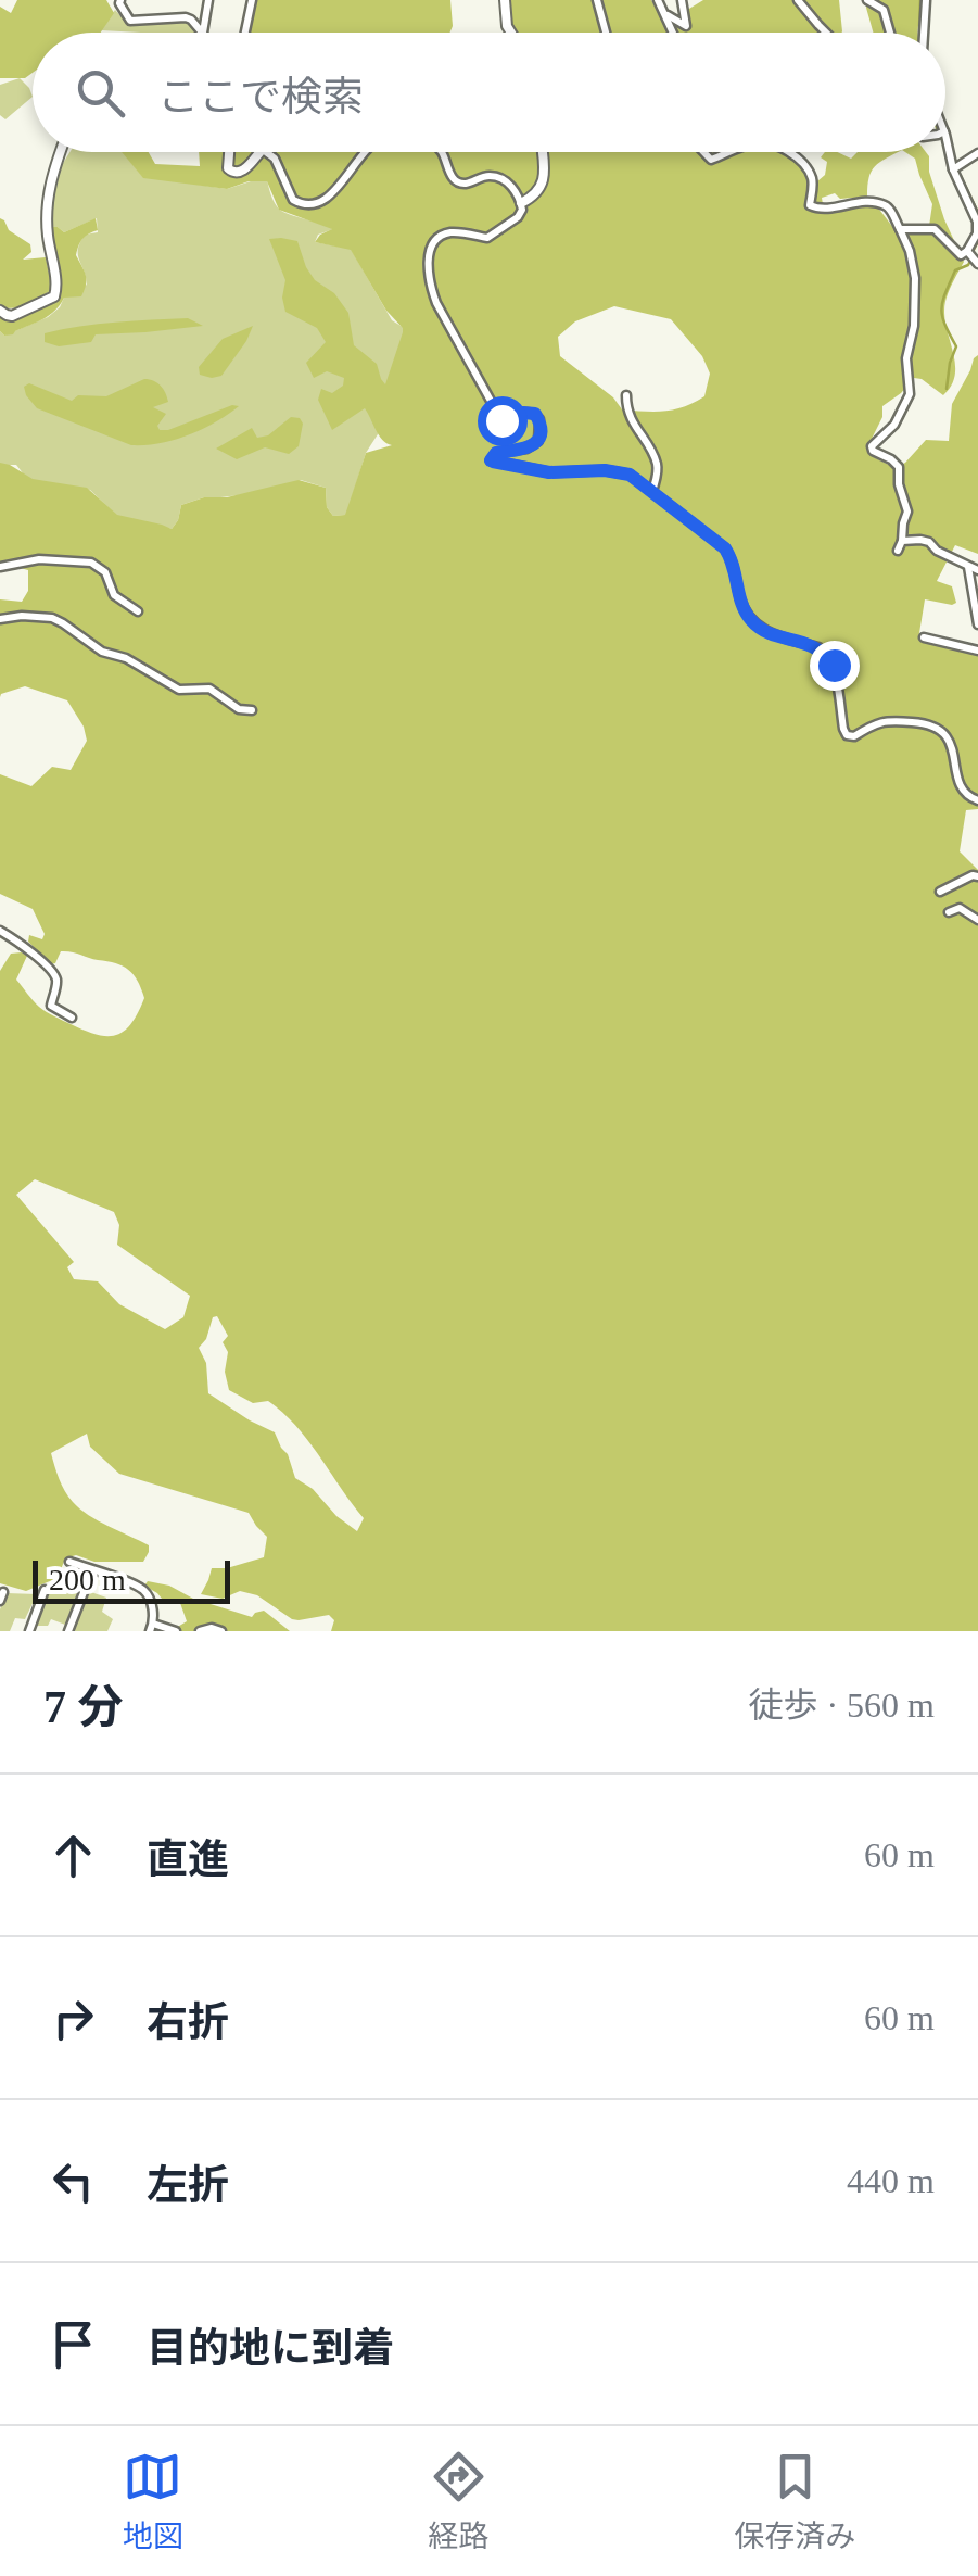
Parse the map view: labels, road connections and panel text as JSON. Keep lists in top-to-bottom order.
{
  "scale_bar": "200 m",
  "page": {
    "search": "ここで検索",
    "scale": "200 m",
    "heading": ["7 分", "徒歩 · 560 m"],
    "list": [
      ["直進", "60 m"],
      ["右折", "60 m"],
      ["左折", "440 m"],
      "目的地に到着"
    ],
    "nav": ["地図", "経路", "保存済み"]
  }
}
